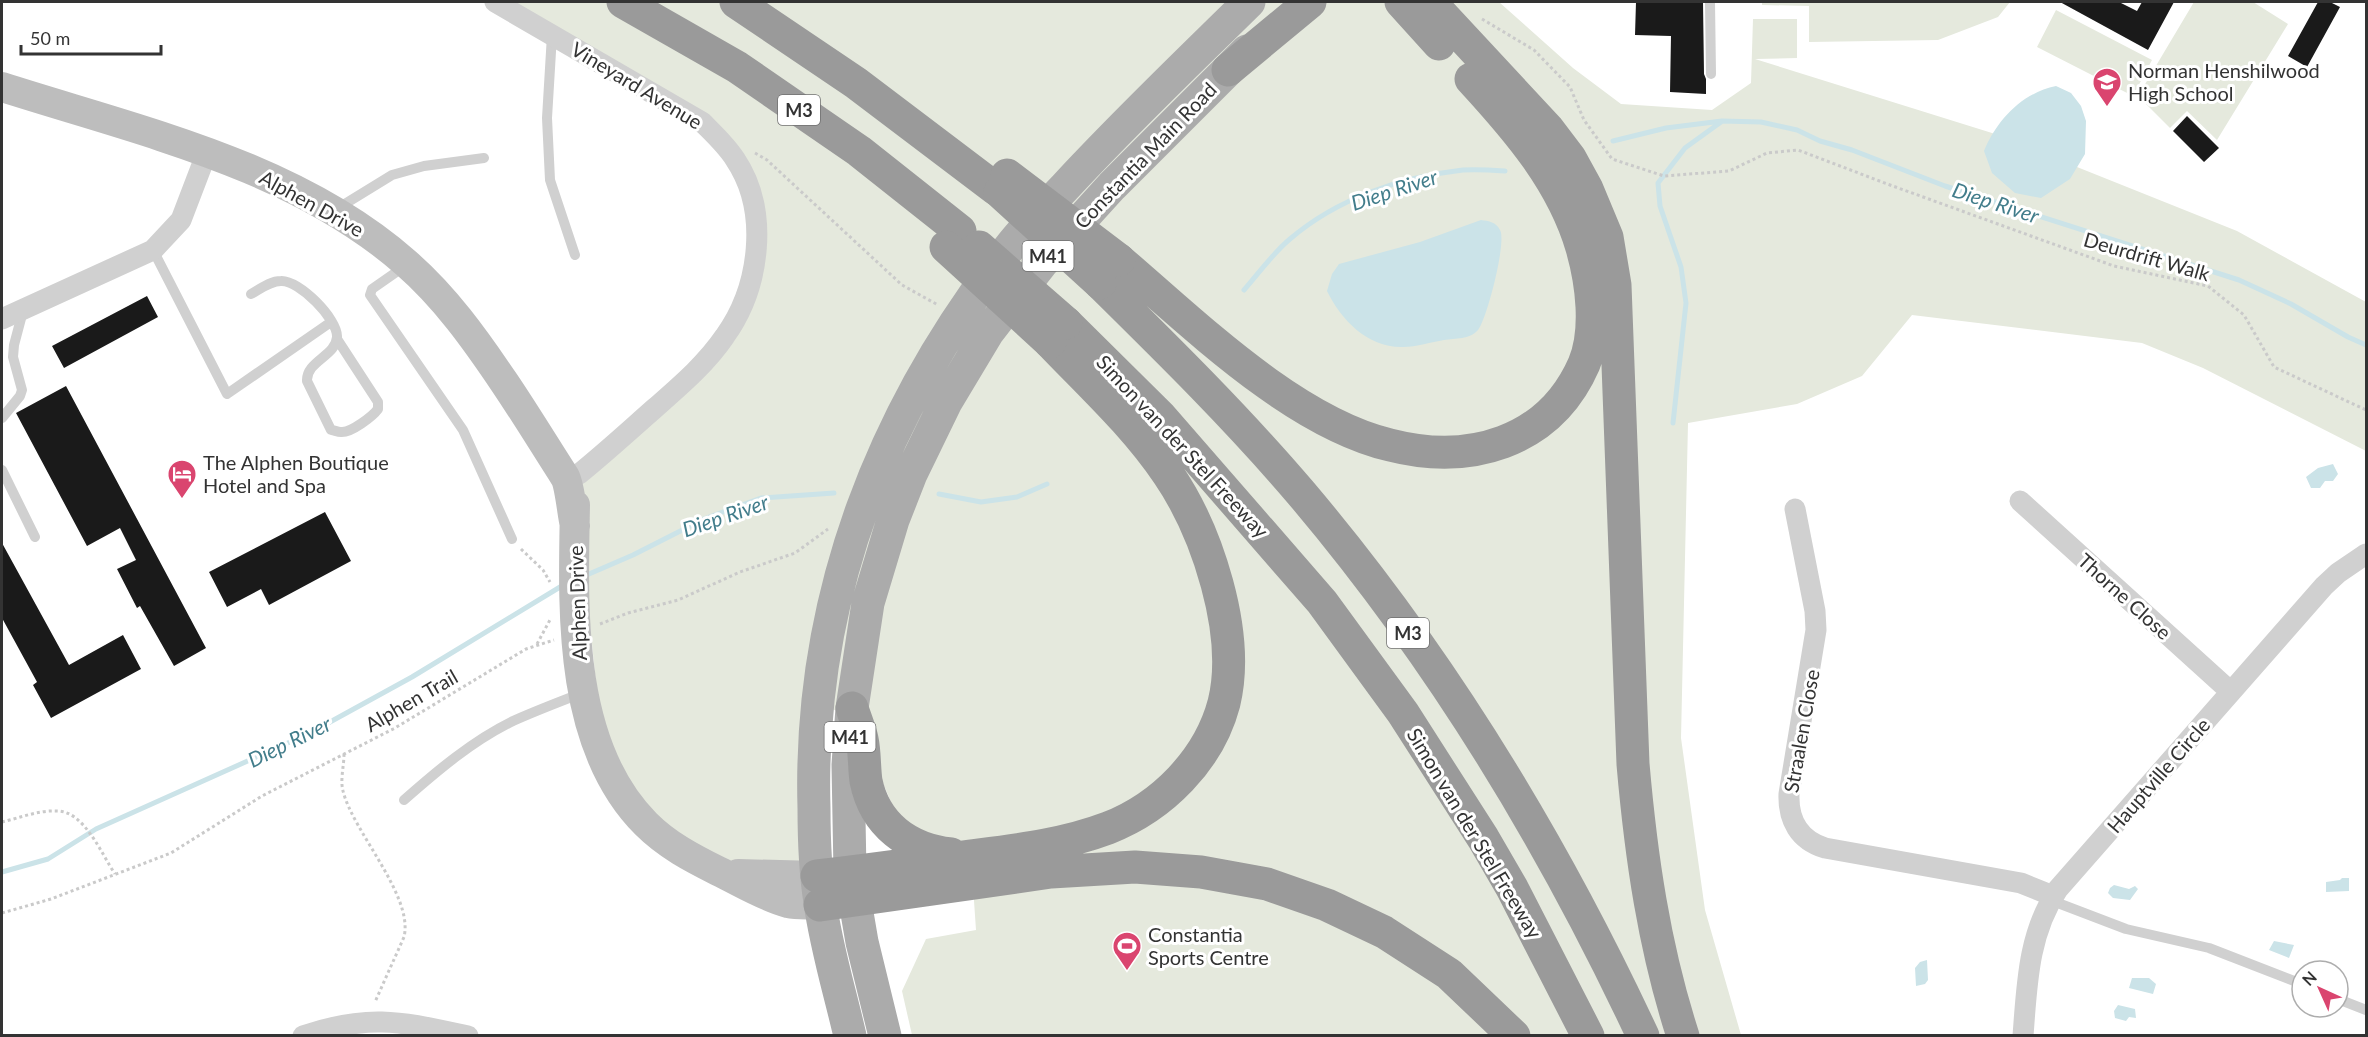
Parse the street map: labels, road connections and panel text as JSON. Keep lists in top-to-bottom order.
{
  "streets": {
    "highway": ["M3", "Simon van der Stel Freeway"],
    "main road": ["Constantia Main Road", "M41"],
    "street": [
      "Vineyard Avenue",
      "Alphen Drive",
      "Thorne Close",
      "Straalen Close",
      "Hauptville Circle"
    ],
    "path": ["Deurdrift Walk", "Alphen Trail"]
  },
  "crossings": [
    ["Vineyard Avenue", "Alphen Drive"],
    ["Constantia Main Road", "Alphen Drive"],
    ["Alphen Drive", "Alphen Trail"],
    ["Thorne Close", "Hauptville Circle"],
    ["Straalen Close", "Hauptville Circle"]
  ],
  "water": ["Diep River"],
  "places": {
    "school or university": ["Norman Henshilwood High School"],
    "hotel": ["The Alphen Boutique Hotel and Spa"],
    "sports": ["Constantia Sports Centre"]
  },
  "scale_bar": "50 m",
  "north": "top left"
}
